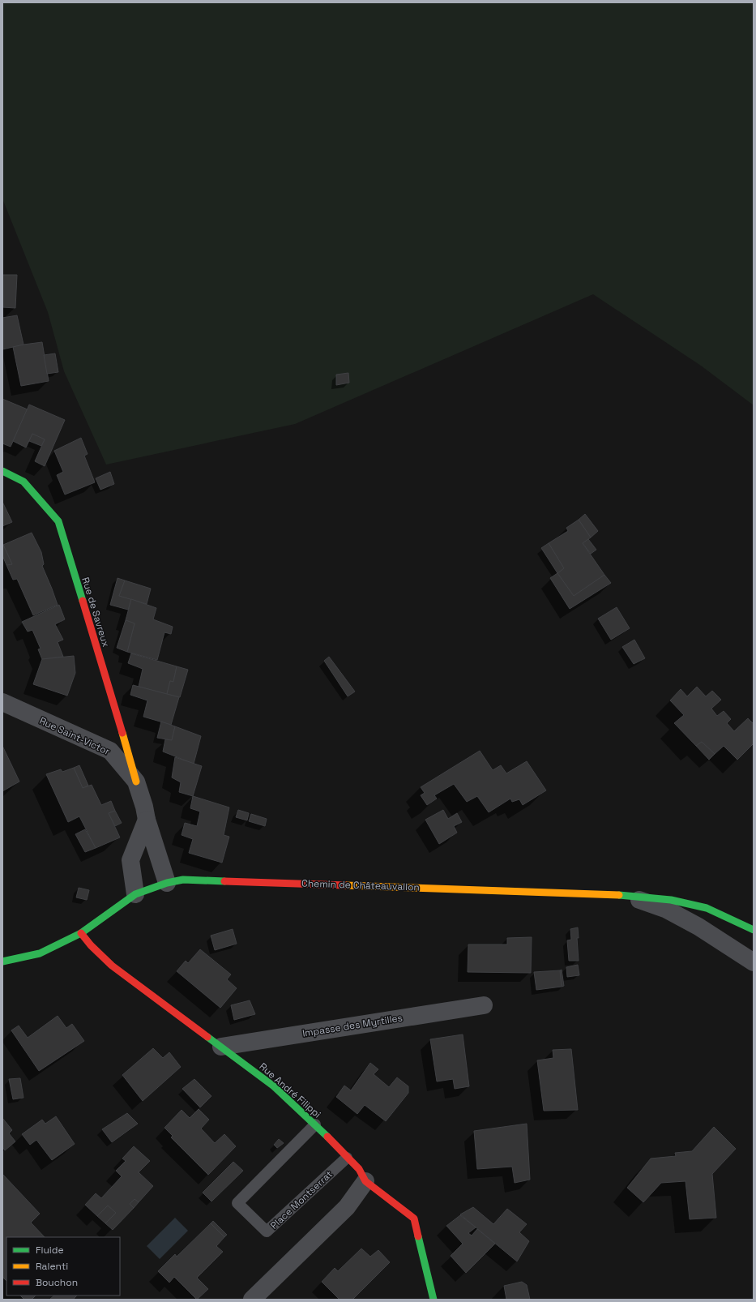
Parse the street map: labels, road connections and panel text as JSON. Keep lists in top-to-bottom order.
{
  "streets": {
    "street": [
      "Rue de Savreux",
      "Rue Saint-Victor",
      "Chemin de Châteauvallon",
      "Impasse des Myrtilles",
      "Rue André Filippi"
    ],
    "lane": ["Place Montserrat"]
  },
  "crossings": [
    ["Rue de Savreux", "Rue Saint-Victor"],
    ["Rue Saint-Victor", "Chemin de Châteauvallon"],
    ["Chemin de Châteauvallon", "Rue André Filippi"],
    ["Impasse des Myrtilles", "Rue André Filippi"],
    ["Rue André Filippi", "Place Montserrat"]
  ],
  "legend": ["Fluide", "Ralenti", "Bouchon"]
}
